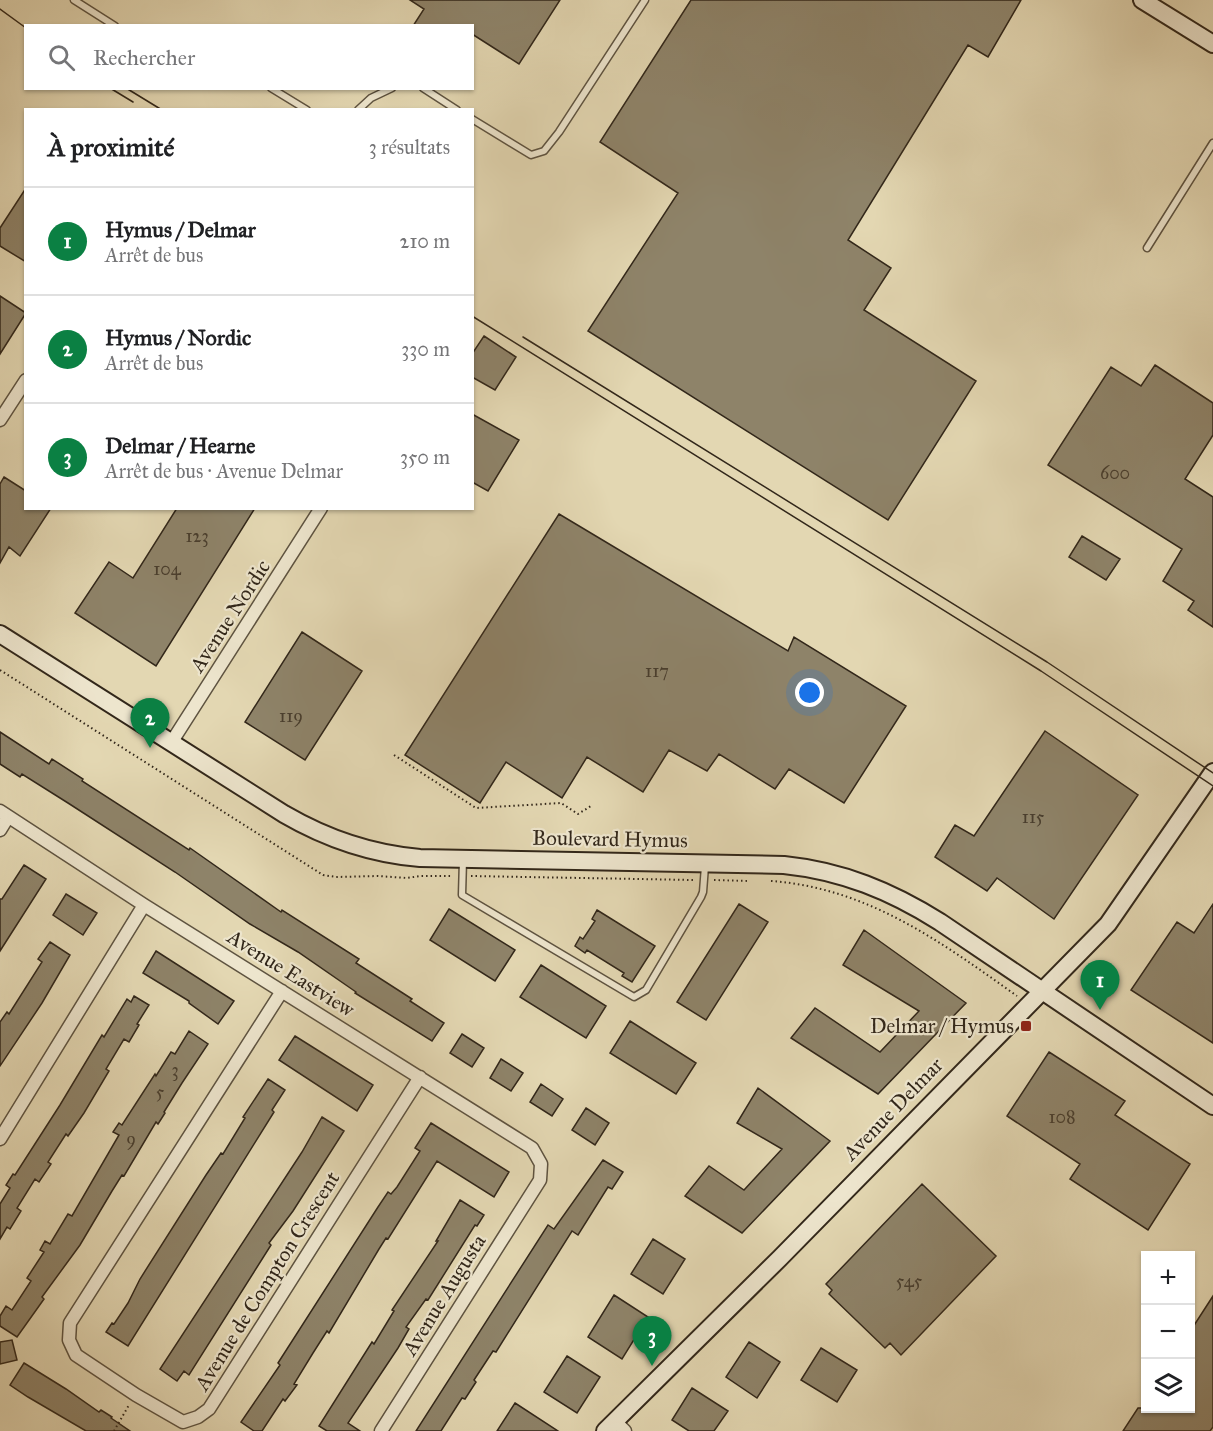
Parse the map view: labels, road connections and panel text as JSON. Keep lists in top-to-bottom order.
{
  "streets": {
    "street": [
      "Avenue Nordic",
      "Boulevard Hymus",
      "Avenue Eastview",
      "Avenue Delmar",
      "Avenue de Compton Crescent",
      "Avenue Augusta"
    ]
  },
  "crossings": [
    ["Avenue Nordic", "Boulevard Hymus"],
    ["Boulevard Hymus", "Avenue Delmar"],
    ["Avenue Eastview", "Avenue de Compton Crescent"],
    ["Avenue Eastview", "Avenue Augusta"]
  ],
  "places": {
    "transit": ["Delmar / Hymus"]
  },
  "house_numbers": [
    "600",
    "123",
    "104",
    "117",
    "119",
    "115",
    "3",
    "5",
    "108",
    "9",
    "545"
  ],
  "page": {
    "search": "Rechercher",
    "heading": ["À proximité", "3 résultats"],
    "list": [
      {
        "mark": "1",
        "name": "Hymus / Delmar",
        "note": "Arrêt de bus",
        "value": "210 m"
      },
      {
        "mark": "2",
        "name": "Hymus / Nordic",
        "note": "Arrêt de bus",
        "value": "330 m"
      },
      {
        "mark": "3",
        "name": "Delmar / Hearne",
        "note": "Arrêt de bus · Avenue Delmar",
        "value": "350 m"
      }
    ],
    "pins": ["2", "1", "3"],
    "map_buttons": ["+", "−"]
  }
}
